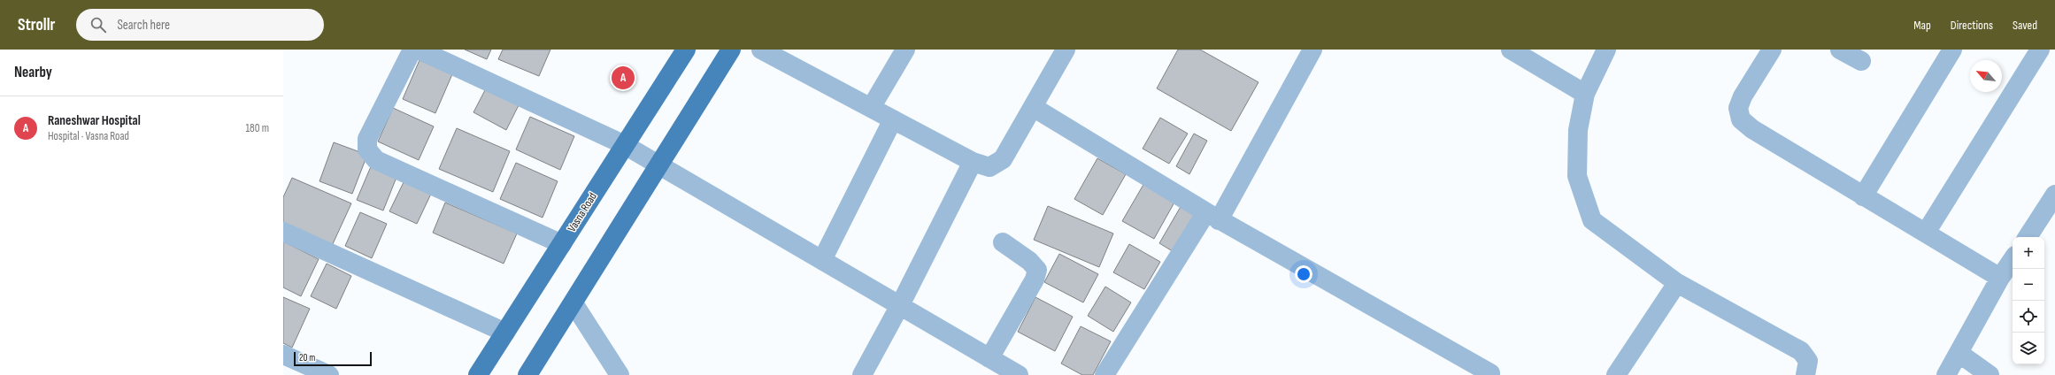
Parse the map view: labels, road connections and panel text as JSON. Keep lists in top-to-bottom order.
{
  "streets": {
    "main road": ["Vasna Road"]
  },
  "scale_bar": "20 m",
  "north": "top left",
  "page": {
    "header": "Strollr",
    "search": "Search here",
    "nav": ["Map", "Directions", "Saved"],
    "heading": "Nearby",
    "pins": "A",
    "list": [
      {
        "mark": "A",
        "name": "Raneshwar Hospital",
        "note": "Hospital · Vasna Road",
        "value": "180 m"
      }
    ],
    "map_buttons": ["+", "−"],
    "scale": "20 m"
  }
}
